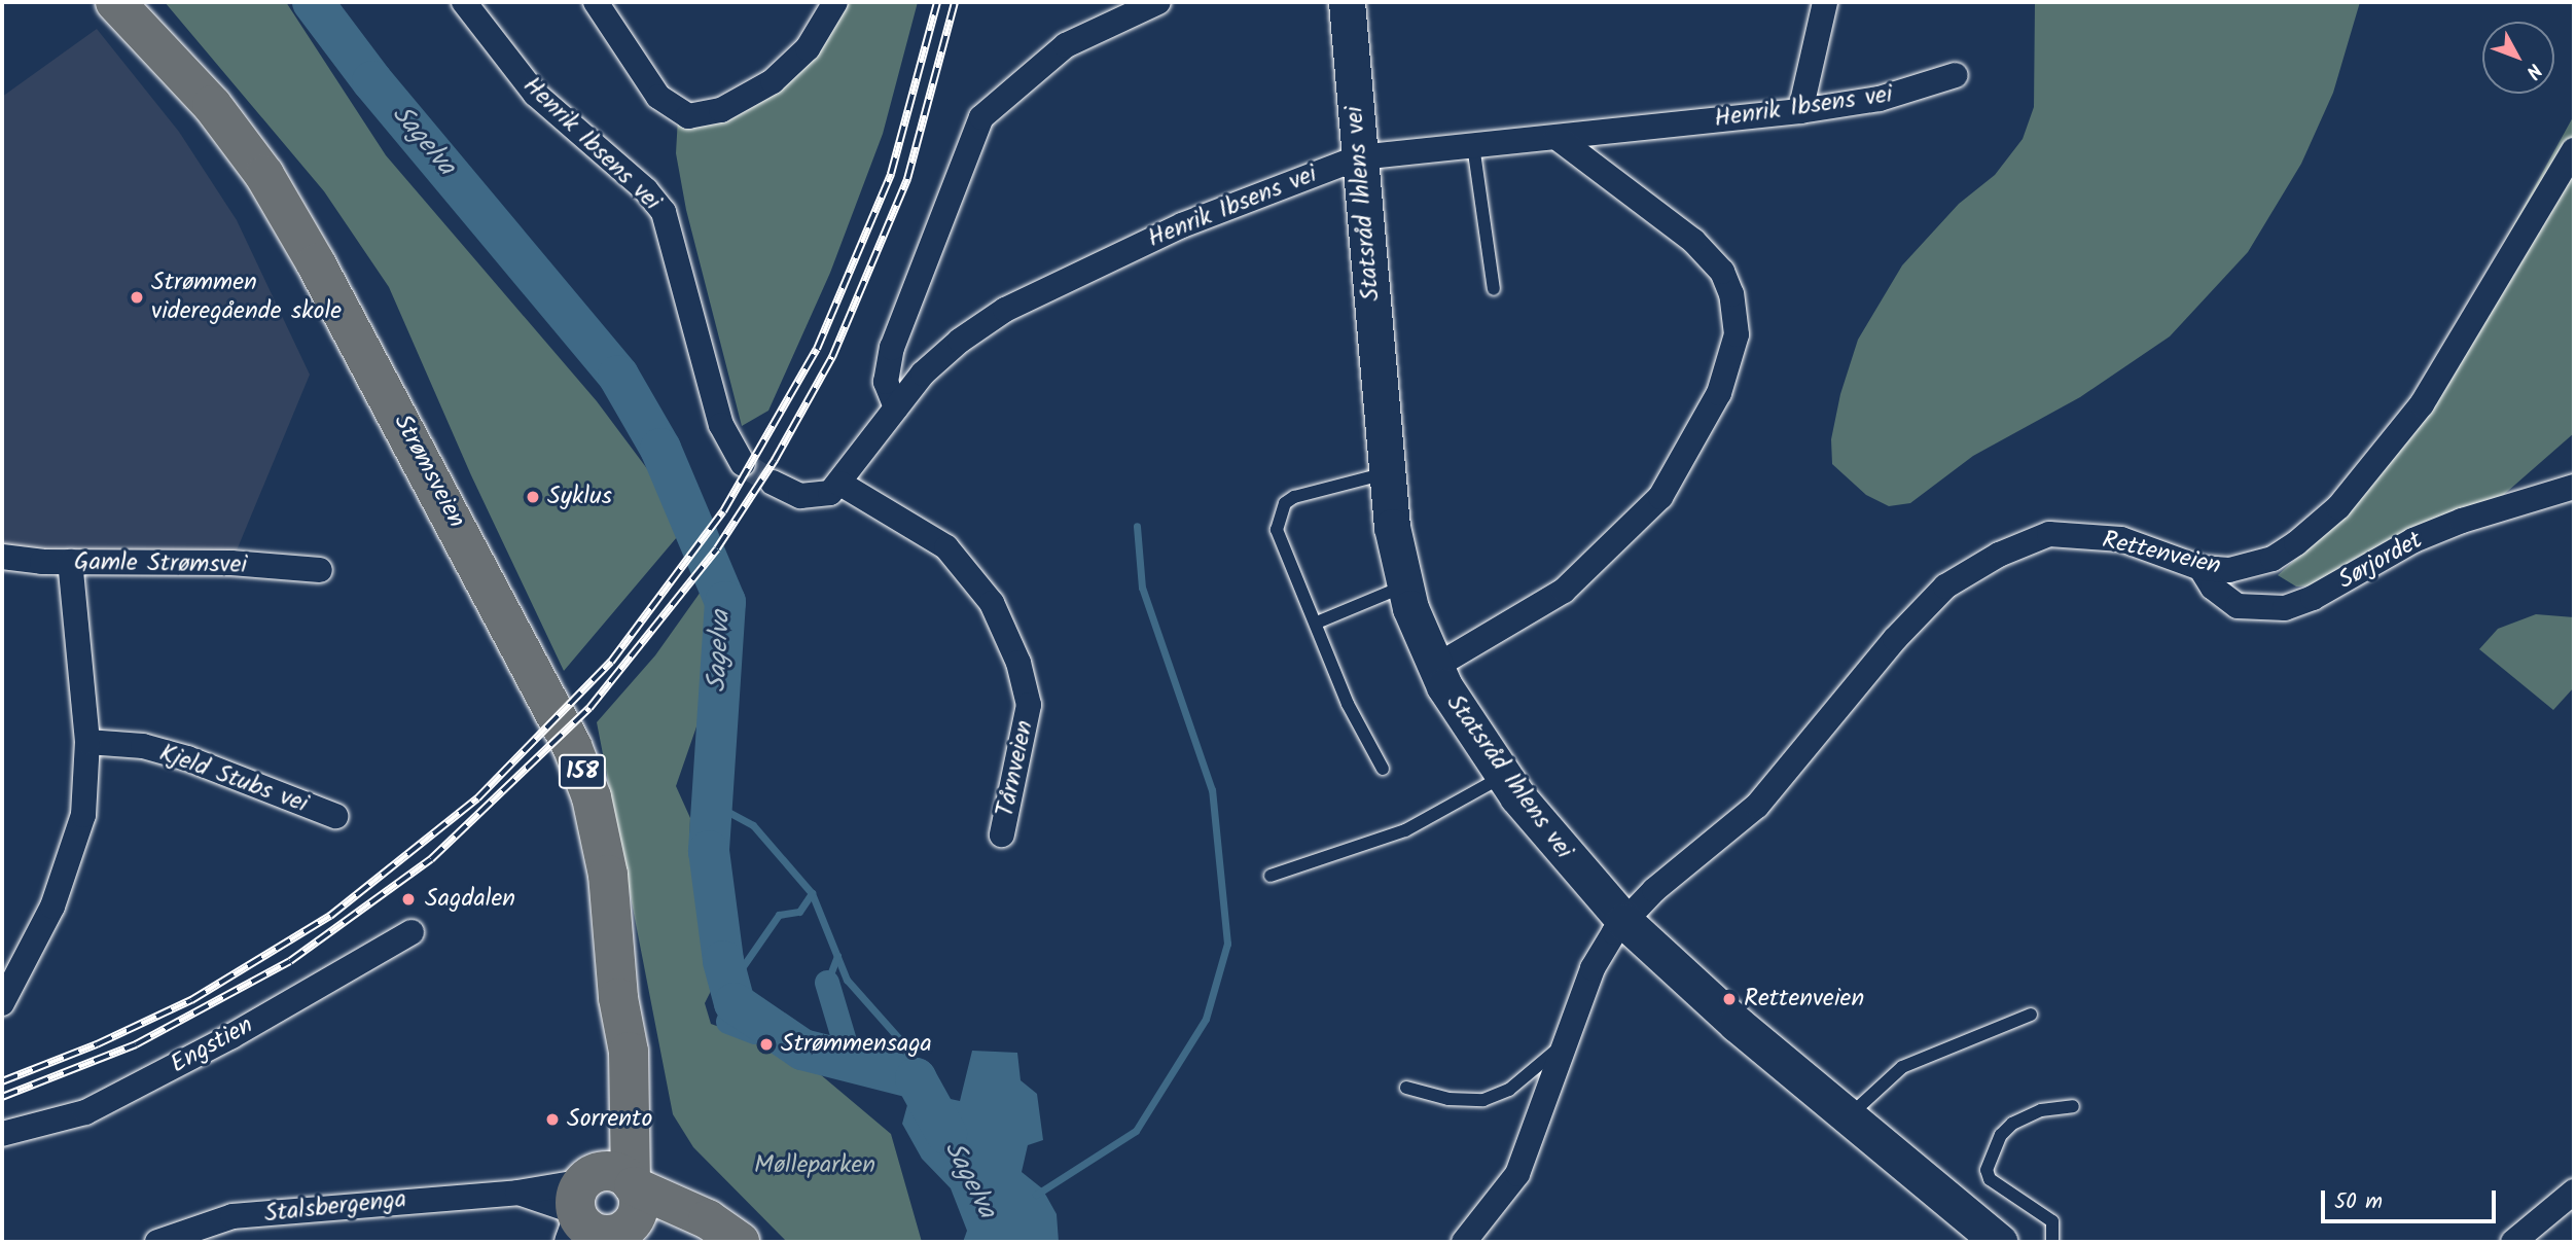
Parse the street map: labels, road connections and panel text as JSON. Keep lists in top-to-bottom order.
{
  "streets": {
    "main road": ["Strømsveien", "158"],
    "street": [
      "Henrik Ibsens vei",
      "Statsråd Ihlens vei",
      "Rettenveien",
      "Sørjordet",
      "Gamle Strømsvei",
      "Tårnveien",
      "Kjeld Stubs vei",
      "Engstien",
      "Stalsbergenga"
    ]
  },
  "crossings": [
    ["Henrik Ibsens vei", "Statsråd Ihlens vei"],
    ["Henrik Ibsens vei", "Tårnveien"],
    ["Statsråd Ihlens vei", "Rettenveien"],
    ["Strømsveien", "158"],
    ["Strømsveien", "Stalsbergenga"],
    ["Rettenveien", "Sørjordet"],
    ["158", "Stalsbergenga"]
  ],
  "water": ["Sagelva"],
  "parks": ["Mølleparken"],
  "places": [
    "Strømmen videregående skole",
    "Syklus",
    "Sagdalen",
    "Rettenveien",
    "Strømmensaga",
    "Sorrento"
  ],
  "scale_bar": "50 m",
  "north": "bottom right"
}
